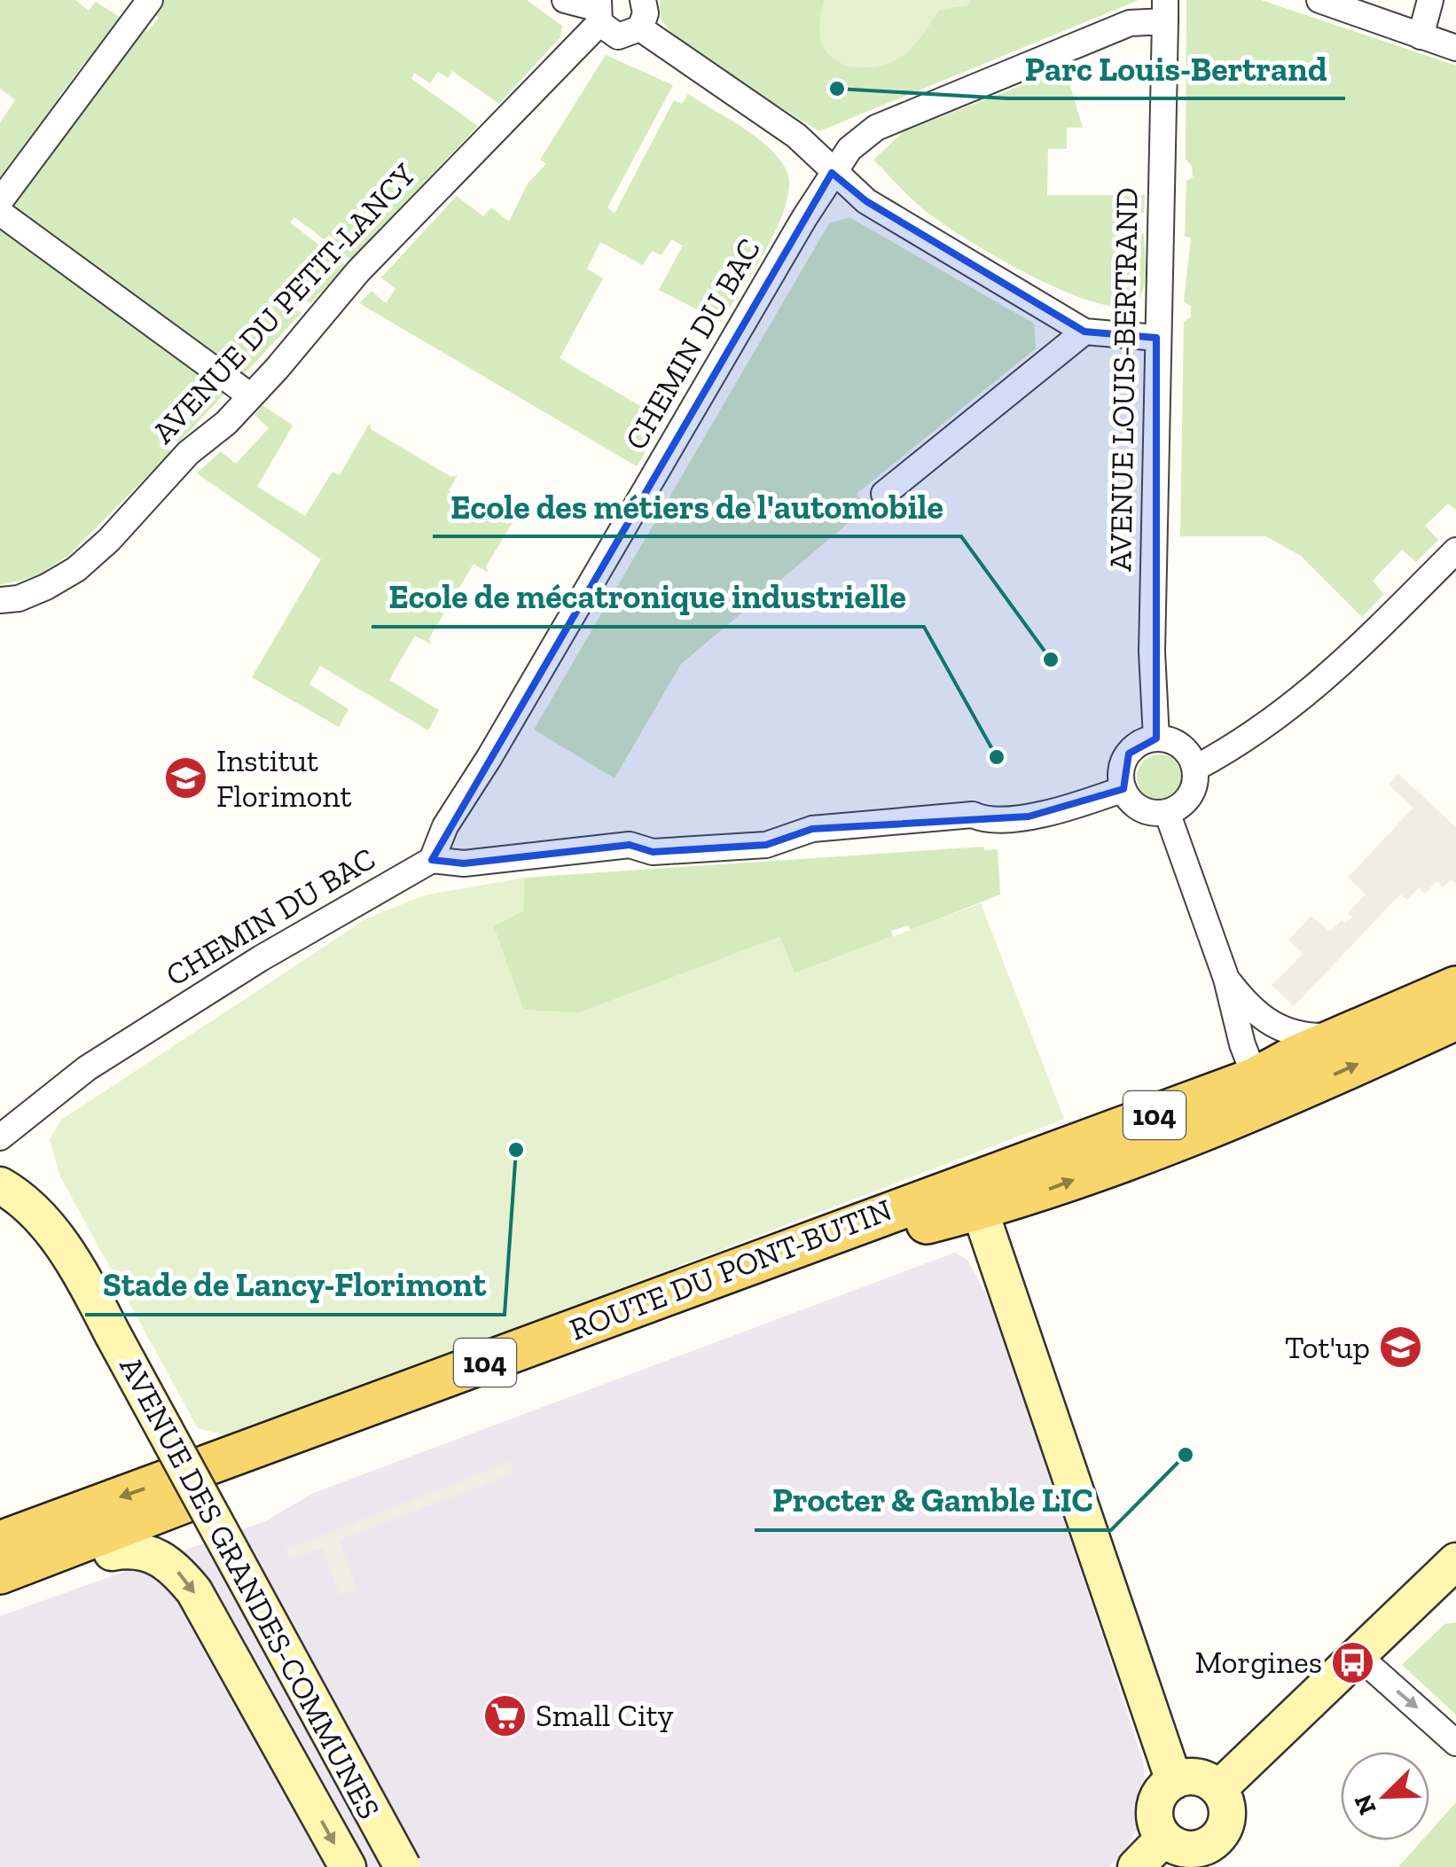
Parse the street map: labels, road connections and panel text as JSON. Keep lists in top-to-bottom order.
{
  "streets": {
    "main road": ["104", "ROUTE DU PONT-BUTIN"],
    "street": [
      "AVENUE DU PETIT-LANCY",
      "CHEMIN DU BAC",
      "AVENUE LOUIS-BERTRAND",
      "AVENUE DES GRANDES-COMMUNES"
    ]
  },
  "crossings": [
    ["CHEMIN DU BAC", "AVENUE LOUIS-BERTRAND"]
  ],
  "places": {
    "other": [
      "Parc Louis-Bertrand",
      "Ecole des métiers de l'automobile",
      "Ecole de mécatronique industrielle",
      "Stade de Lancy-Florimont",
      "Procter & Gamble LIC"
    ],
    "school or university": ["Institut Florimont", "Tot'up"],
    "bus stop": ["Morgines"],
    "supermarket": ["Small City"]
  },
  "north": "bottom left"
}
